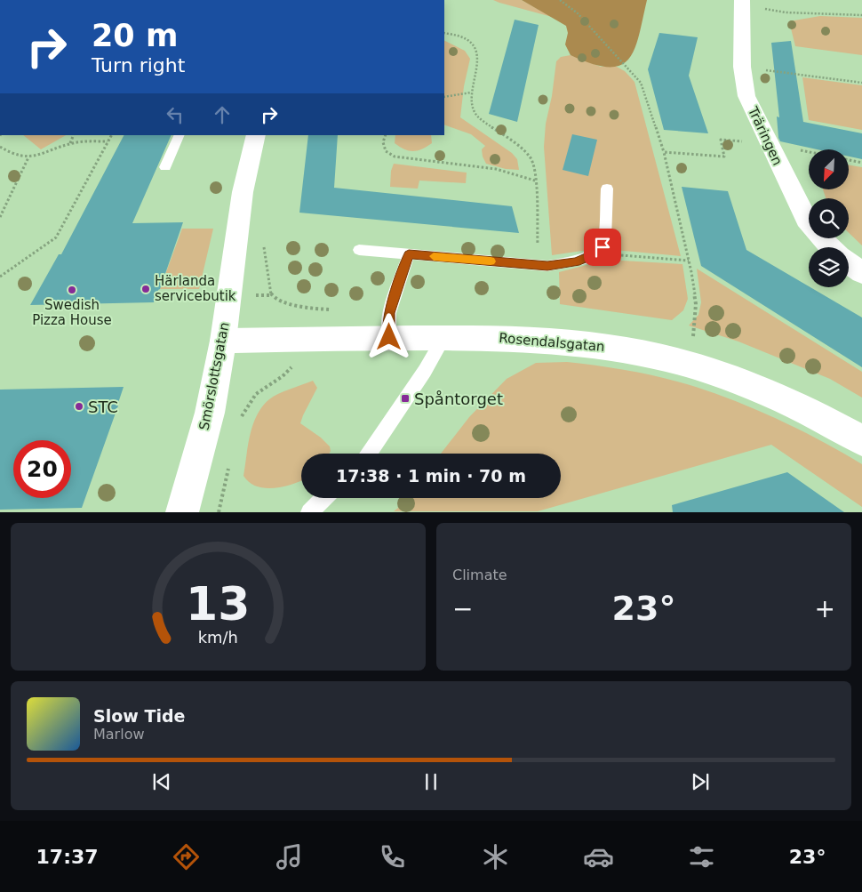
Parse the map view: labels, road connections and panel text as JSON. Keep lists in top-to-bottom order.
{
  "streets": {
    "street": ["Träringen", "Rosendalsgatan", "Smörslottsgatan"]
  },
  "crossings": [
    ["Rosendalsgatan", "Smörslottsgatan"]
  ],
  "places": {
    "other": ["Härlanda servicebutik", "Swedish Pizza House", "STC"],
    "transit": ["Spåntorget"]
  },
  "north": "bottom left",
  "page": {
    "turn": ["20 m", "Turn right"],
    "limit": "20",
    "trip": "17:38 · 1 min · 70 m",
    "tile": "Climate",
    "heat": ["−", "23°", "+"],
    "song": ["Slow Tide", "Marlow"],
    "tabs": ["17:37", "23°"],
    "gauge": ["13", "km/h"]
  }
}
